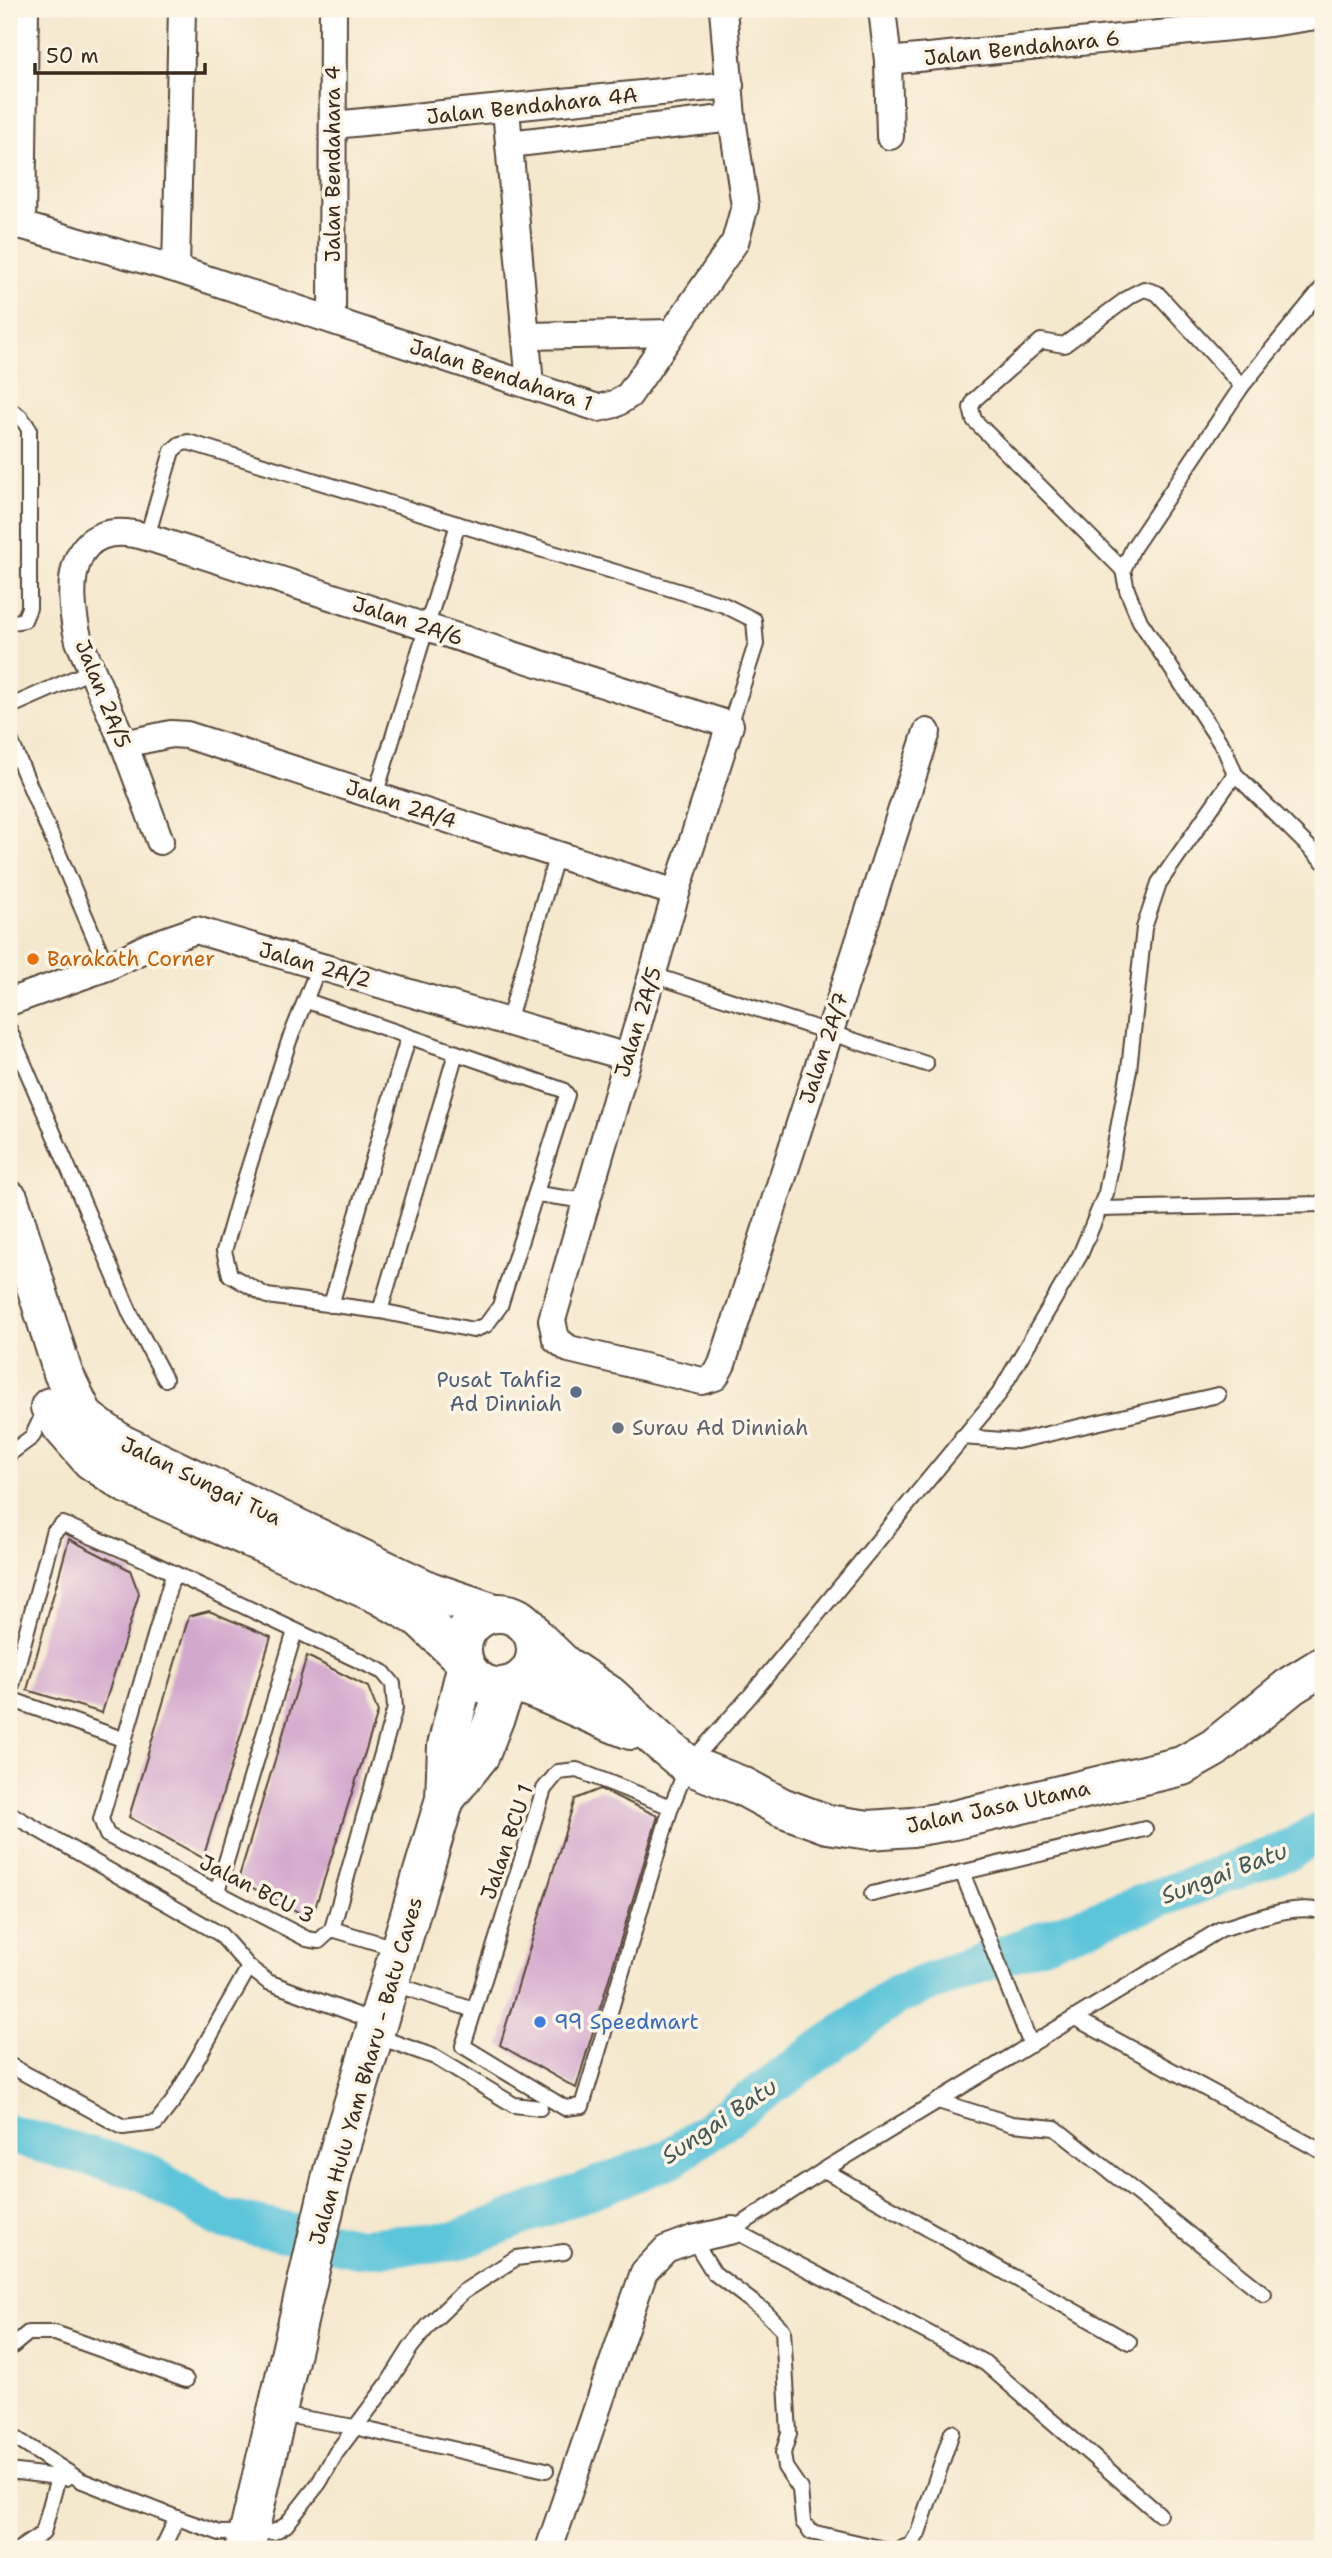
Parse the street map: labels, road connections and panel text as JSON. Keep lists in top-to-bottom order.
{
  "streets": {
    "main road": ["Jalan Sungai Tua", "Jalan Jasa Utama", "Jalan Hulu Yam Bharu - Batu Caves"],
    "street": [
      "Jalan Bendahara 6",
      "Jalan Bendahara 4A",
      "Jalan Bendahara 4",
      "Jalan Bendahara 1",
      "Jalan 2A/6",
      "Jalan 2A/5",
      "Jalan 2A/4",
      "Jalan 2A/2",
      "Jalan 2A/7"
    ],
    "lane": ["Jalan BCU 1", "Jalan BCU 3"]
  },
  "crossings": [
    ["Jalan Bendahara 4A", "Jalan Bendahara 4"],
    ["Jalan Bendahara 4A", "Jalan Bendahara 1"],
    ["Jalan Bendahara 4", "Jalan Bendahara 1"],
    ["Jalan 2A/6", "Jalan 2A/5"],
    ["Jalan 2A/5", "Jalan 2A/4"],
    ["Jalan 2A/5", "Jalan 2A/2"],
    ["Jalan 2A/5", "Jalan 2A/7"],
    ["Jalan Sungai Tua", "Jalan Jasa Utama"],
    ["Jalan Sungai Tua", "Jalan Hulu Yam Bharu - Batu Caves"],
    ["Jalan Jasa Utama", "Jalan Hulu Yam Bharu - Batu Caves"]
  ],
  "water": ["Sungai Batu"],
  "places": [
    "Barakath Corner",
    "Pusat Tahfiz Ad Dinniah",
    "Surau Ad Dinniah",
    "99 Speedmart"
  ],
  "scale_bar": "50 m"
}
